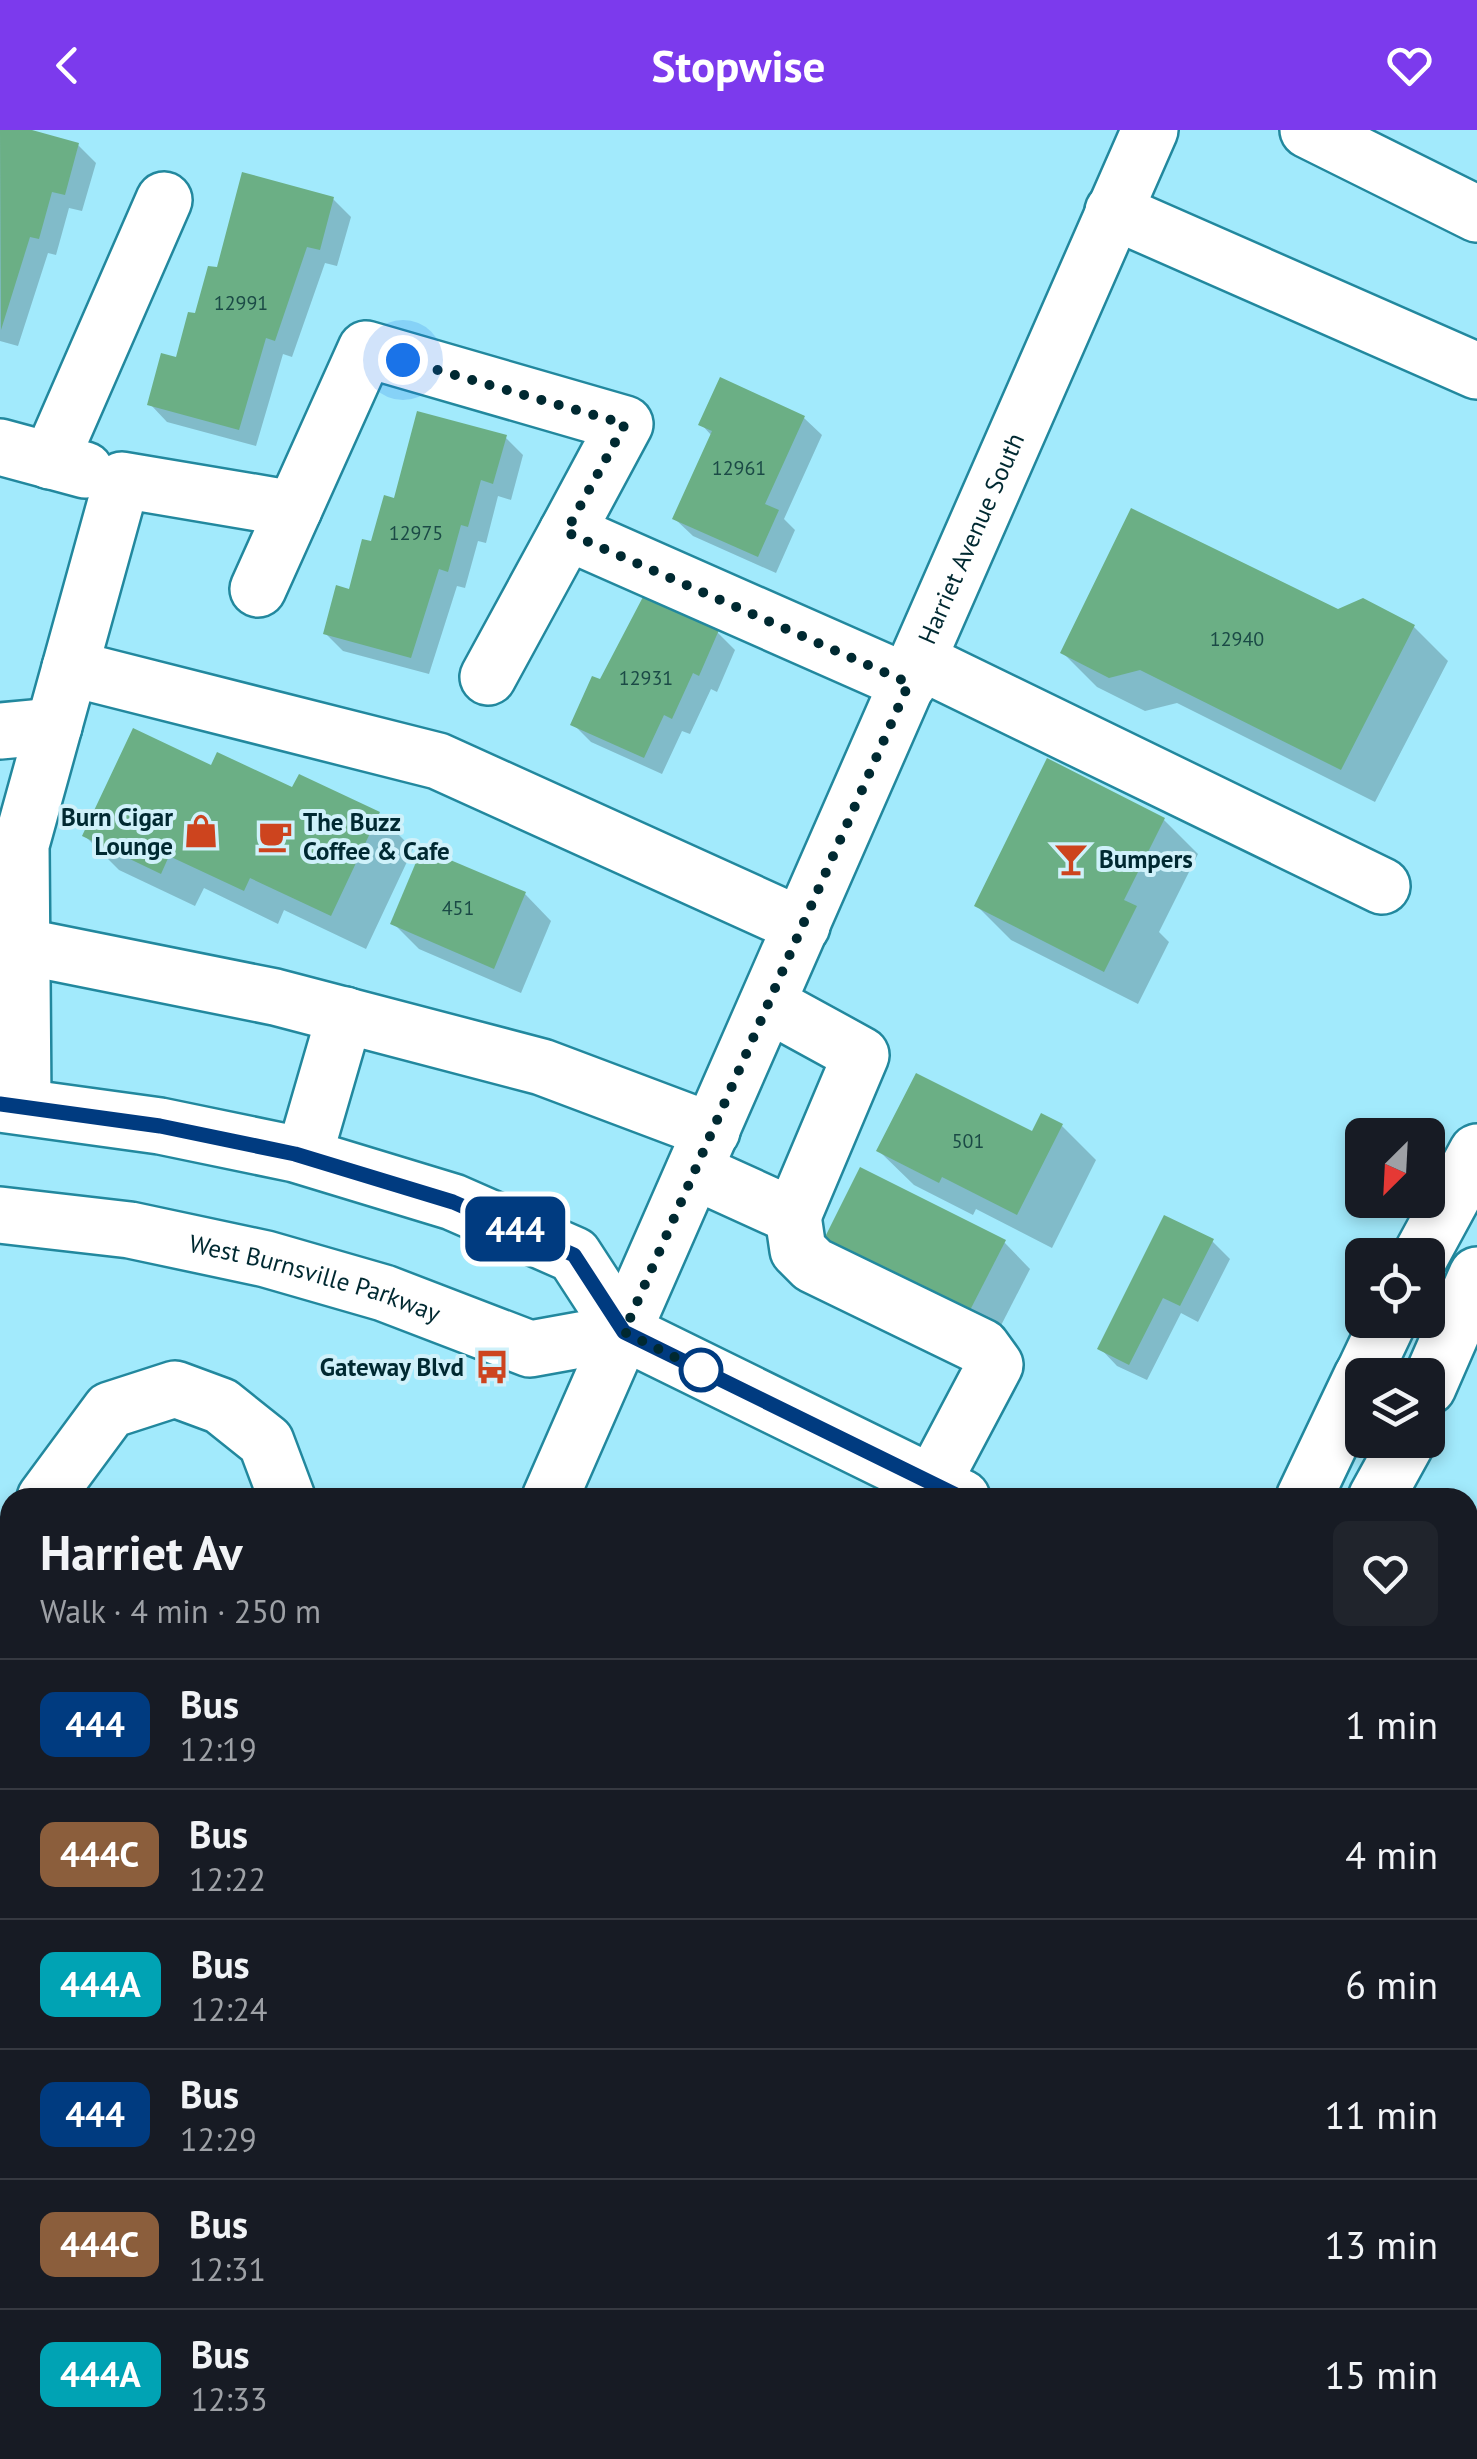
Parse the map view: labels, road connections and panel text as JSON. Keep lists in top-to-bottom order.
{
  "streets": {
    "main road": ["Harriet Avenue South", "West Burnsville Parkway"]
  },
  "crossings": [
    ["Harriet Avenue South", "West Burnsville Parkway"]
  ],
  "places": {
    "shop": ["Burn Cigar Lounge"],
    "cafe": ["The Buzz Coffee & Cafe"],
    "bar": ["Bumpers"],
    "bus stop": ["Gateway Blvd"]
  },
  "lines": ["bus line 444"],
  "house_numbers": [
    "12991",
    "12961",
    "12975",
    "12940",
    "12931",
    "451",
    "501"
  ],
  "north": "bottom left",
  "page": {
    "header": "Stopwise",
    "on_map": "444",
    "heading": ["Harriet Av", "Walk · 4 min · 250 m"],
    "list": [
      {
        "mark": "444",
        "name": "Bus",
        "note": "12:19",
        "value": "1 min"
      },
      {
        "mark": "444C",
        "name": "Bus",
        "note": "12:22",
        "value": "4 min"
      },
      {
        "mark": "444A",
        "name": "Bus",
        "note": "12:24",
        "value": "6 min"
      },
      {
        "mark": "444",
        "name": "Bus",
        "note": "12:29",
        "value": "11 min"
      },
      {
        "mark": "444C",
        "name": "Bus",
        "note": "12:31",
        "value": "13 min"
      },
      {
        "mark": "444A",
        "name": "Bus",
        "note": "12:33",
        "value": "15 min"
      }
    ]
  }
}
